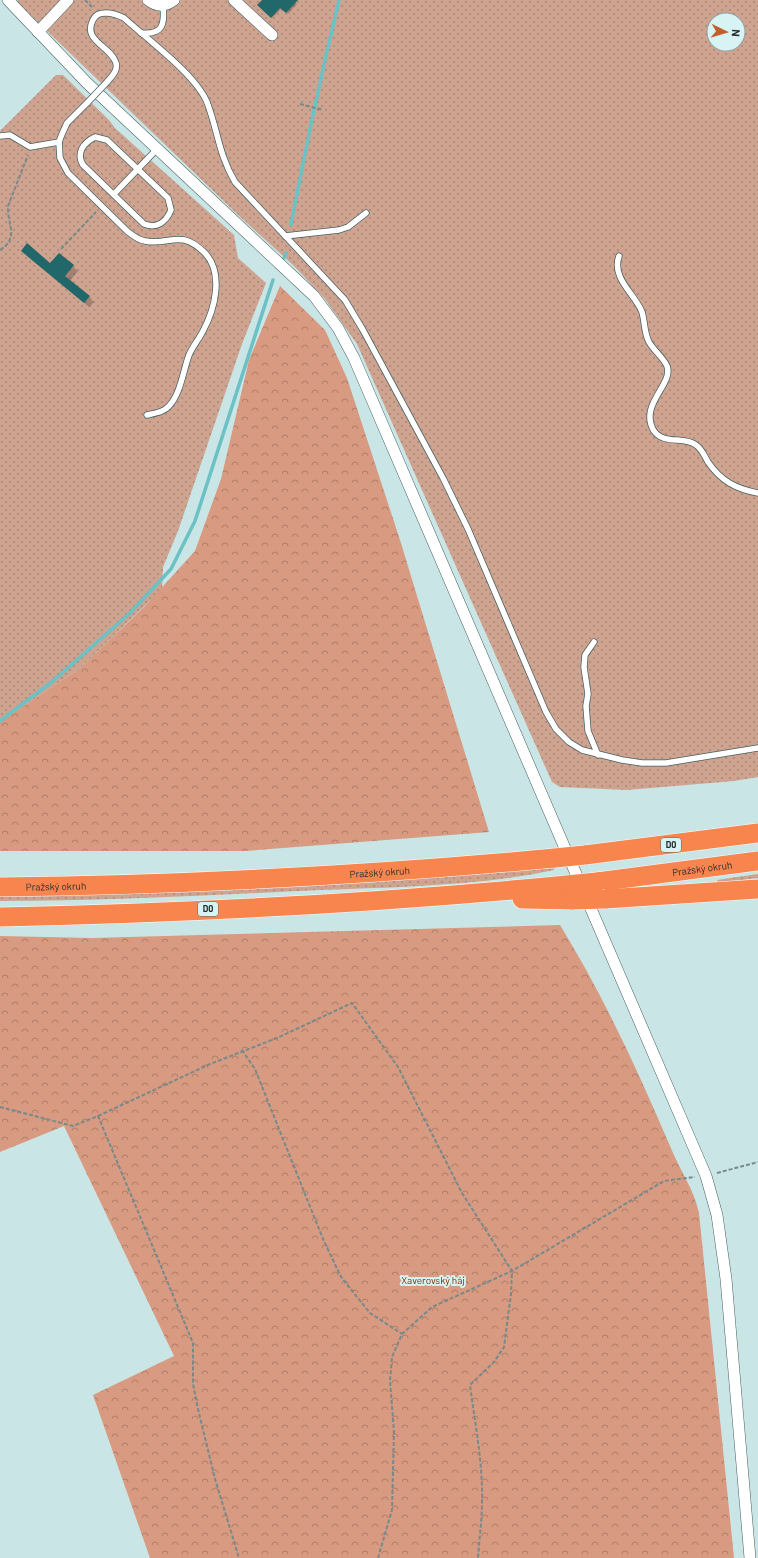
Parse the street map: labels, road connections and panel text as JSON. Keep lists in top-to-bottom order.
{
  "streets": {
    "highway": ["D0", "Pražský okruh"]
  },
  "parks": ["Xaverovský háj"],
  "north": "right"
}
